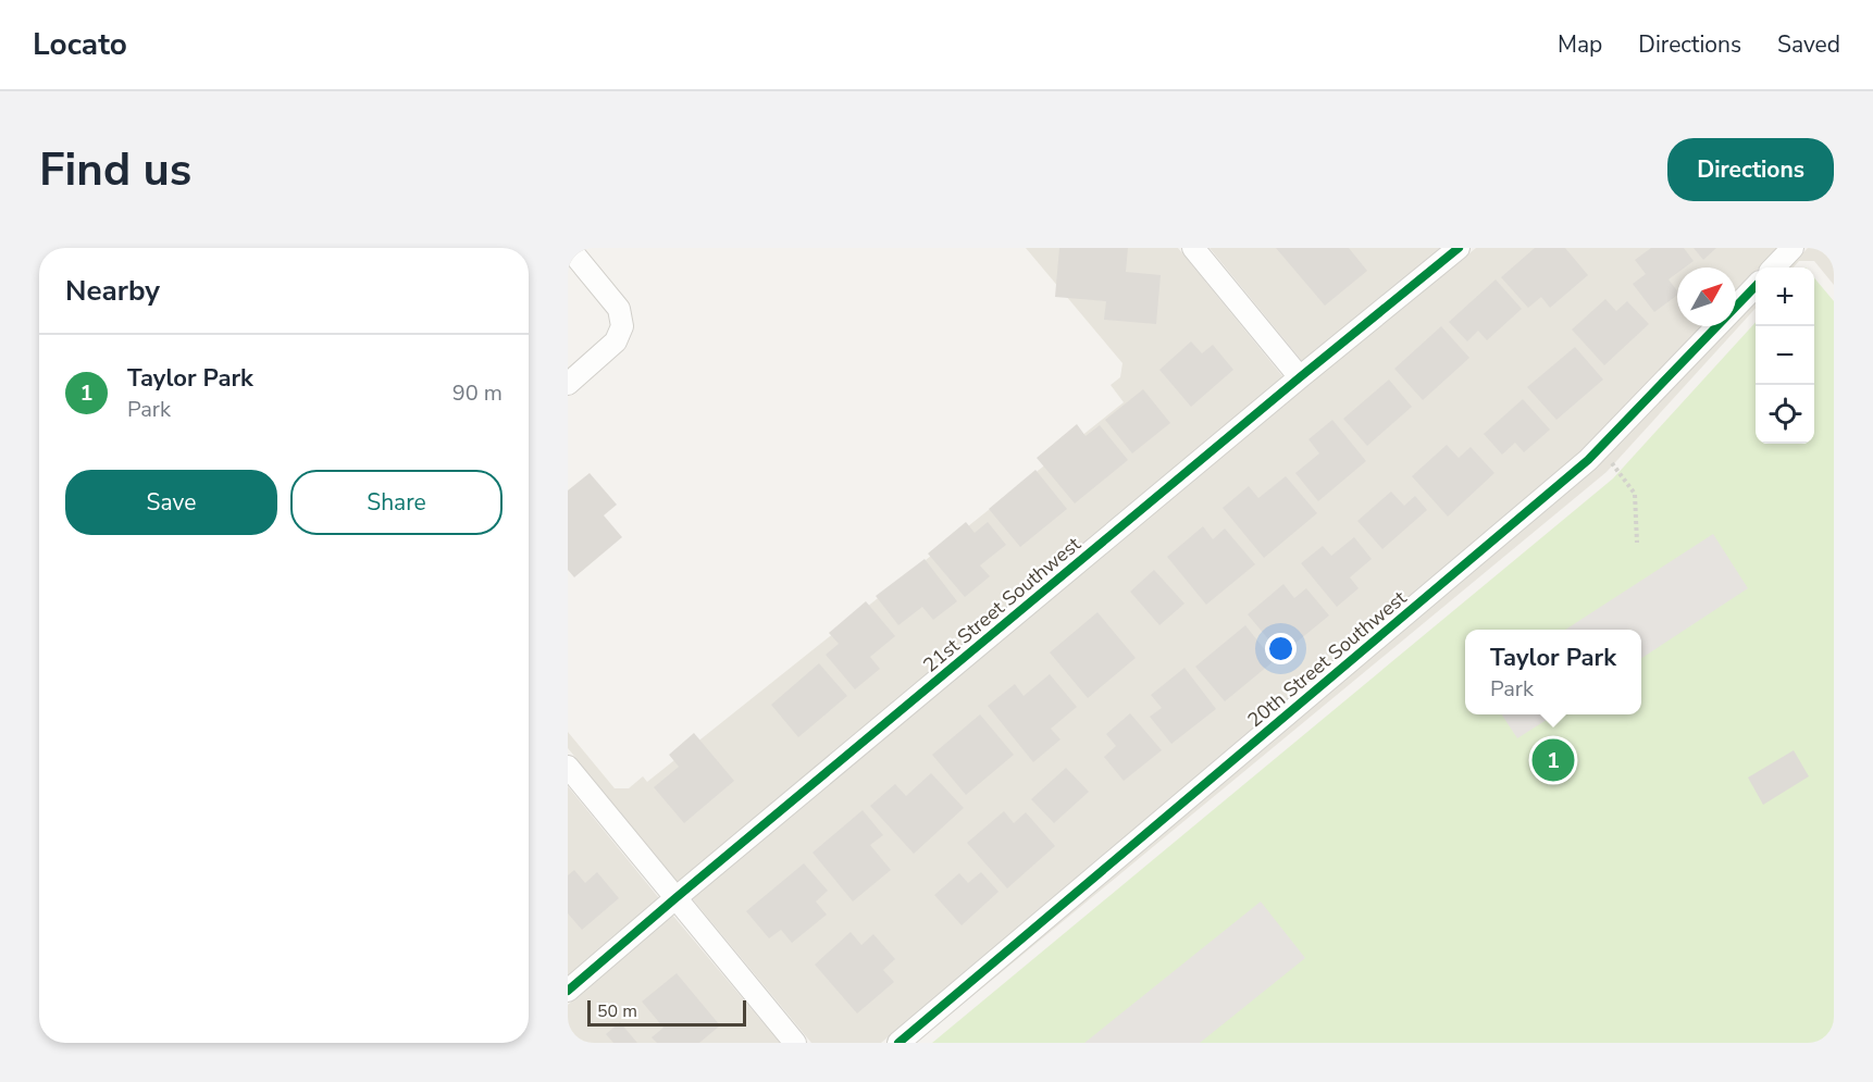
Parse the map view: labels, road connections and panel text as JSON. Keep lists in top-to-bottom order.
{
  "streets": {
    "street": ["21st Street Southwest", "20th Street Southwest"]
  },
  "scale_bar": "50 m",
  "north": "top right",
  "page": {
    "header": "Locato",
    "nav": ["Map", "Directions", "Saved"],
    "buttons": [
      "Directions",
      ["Save", "Share"]
    ],
    "title": "Find us",
    "heading": "Nearby",
    "map_buttons": ["+", "−"],
    "list": [
      {
        "mark": "1",
        "name": "Taylor Park",
        "note": "Park",
        "value": "90 m"
      }
    ],
    "popup": ["Taylor Park", "Park"],
    "pins": "1",
    "scale": "50 m"
  }
}
